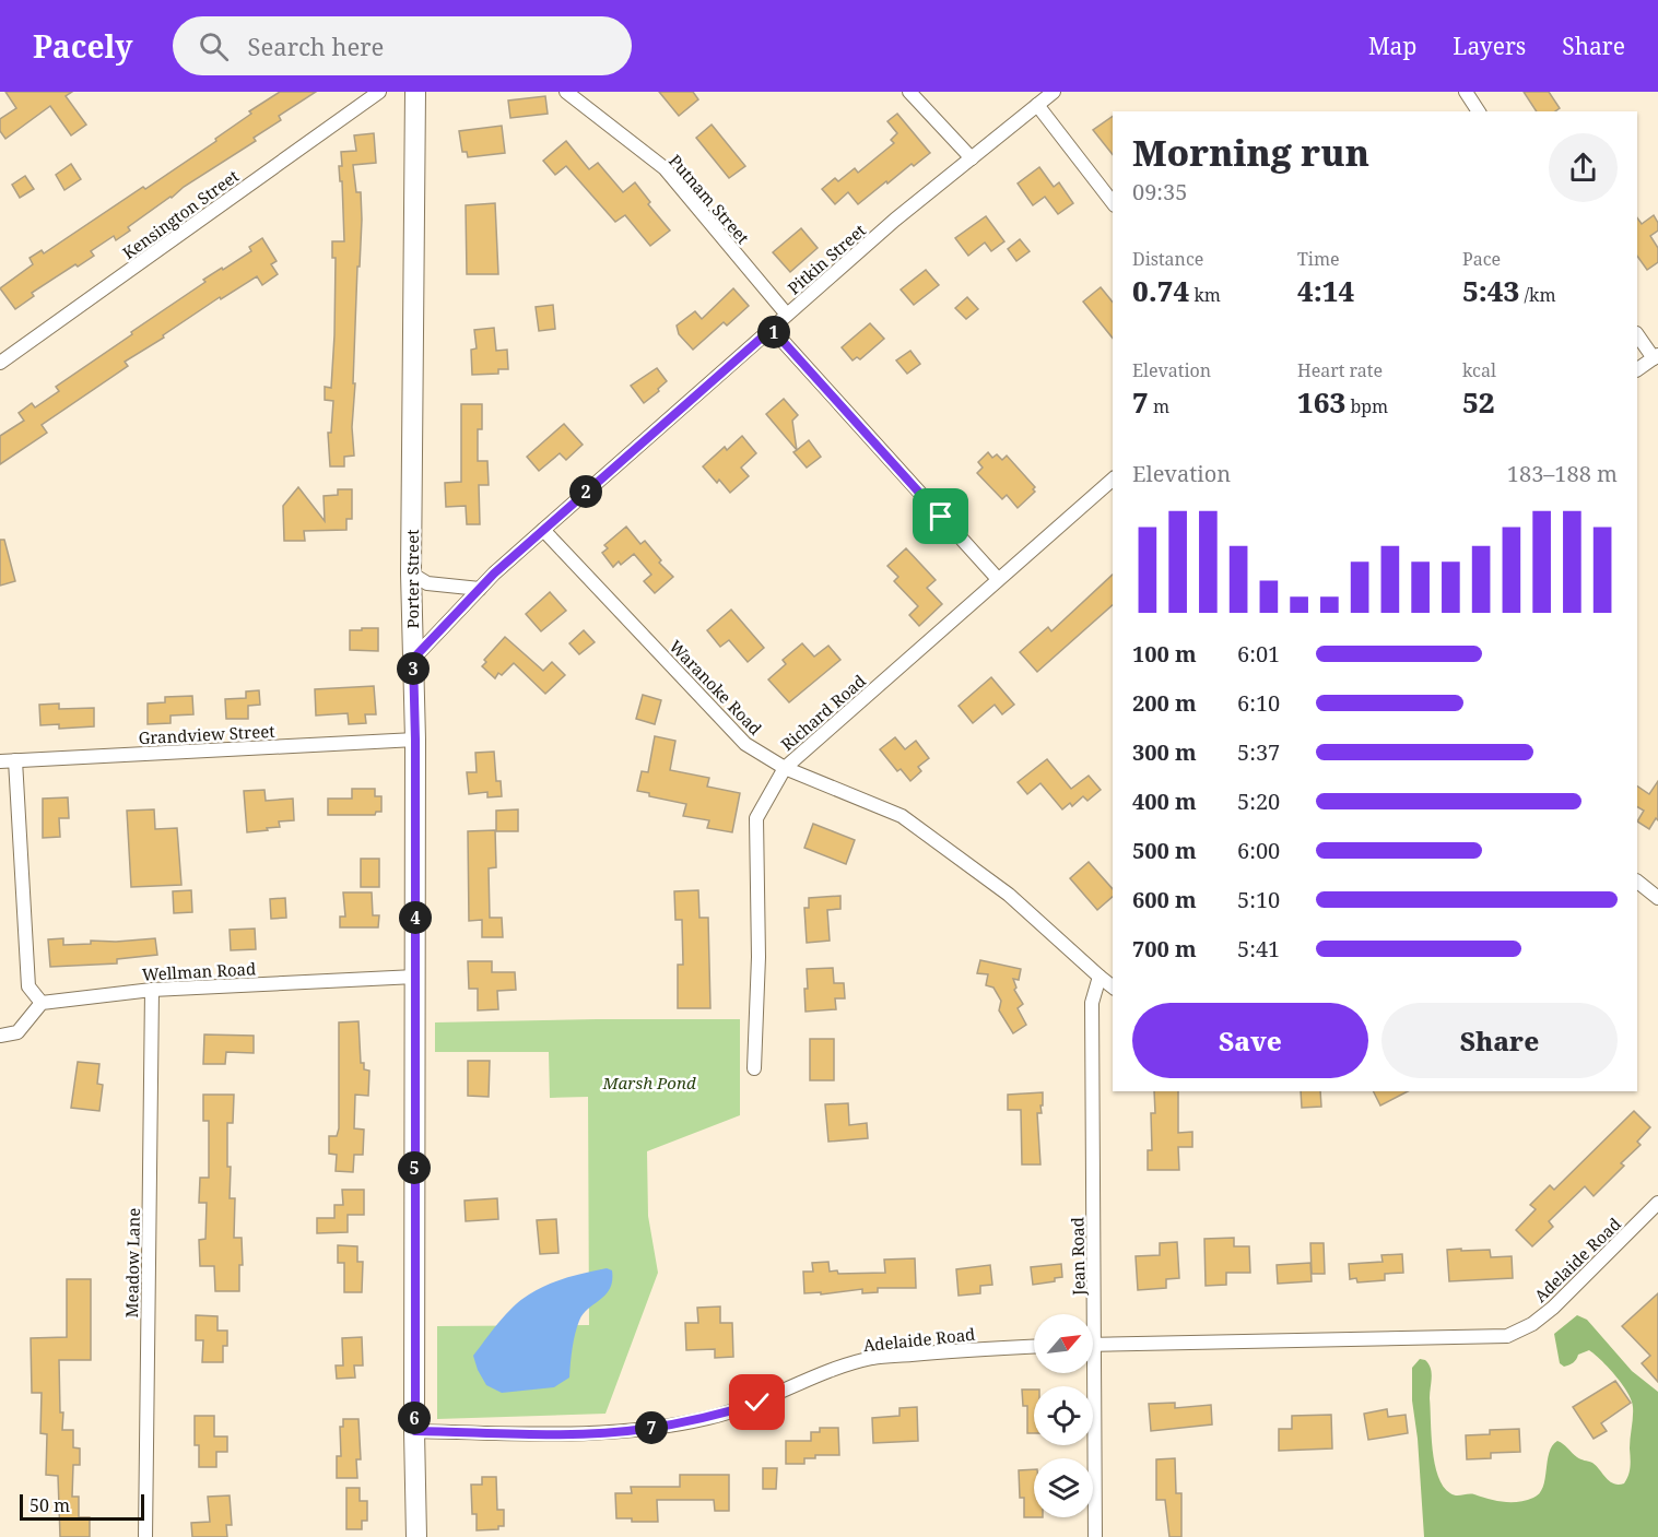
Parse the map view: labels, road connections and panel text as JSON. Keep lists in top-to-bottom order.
{
  "streets": {
    "street": [
      "Putnam Street",
      "Kensington Street",
      "Pitkin Street",
      "Porter Street",
      "Waranoke Road",
      "Richard Road",
      "Grandview Street",
      "Wellman Road",
      "Jean Road",
      "Adelaide Road",
      "Meadow Lane"
    ]
  },
  "crossings": [
    ["Putnam Street", "Pitkin Street"],
    ["Pitkin Street", "Porter Street"],
    ["Pitkin Street", "Waranoke Road"],
    ["Porter Street", "Grandview Street"],
    ["Porter Street", "Wellman Road"],
    ["Porter Street", "Adelaide Road"],
    ["Waranoke Road", "Richard Road"],
    ["Waranoke Road", "Jean Road"],
    ["Wellman Road", "Meadow Lane"]
  ],
  "parks": ["Marsh Pond"],
  "scale_bar": "50 m",
  "north": "top right",
  "page": {
    "header": "Pacely",
    "search": "Search here",
    "nav": ["Map", "Layers", "Share"],
    "heading": ["Morning run", "09:35"],
    "stats": [
      ["Distance", "0.74 km"],
      ["Time", "4:14"],
      ["Pace", "5:43 /km"],
      ["Elevation", "7 m"],
      ["Heart rate", "163 bpm"],
      ["kcal", "52"]
    ],
    "pins": [
      "1",
      "2",
      "3",
      "4",
      "5",
      "6",
      "7"
    ],
    "chart": ["Elevation", "183–188 m"],
    "list": [
      {
        "name": "100 m",
        "note": "6:01"
      },
      {
        "name": "200 m",
        "note": "6:10"
      },
      {
        "name": "300 m",
        "note": "5:37"
      },
      {
        "name": "400 m",
        "note": "5:20"
      },
      {
        "name": "500 m",
        "note": "6:00"
      },
      {
        "name": "600 m",
        "note": "5:10"
      },
      {
        "name": "700 m",
        "note": "5:41"
      }
    ],
    "buttons": ["Save", "Share"],
    "scale": "50 m"
  }
}
